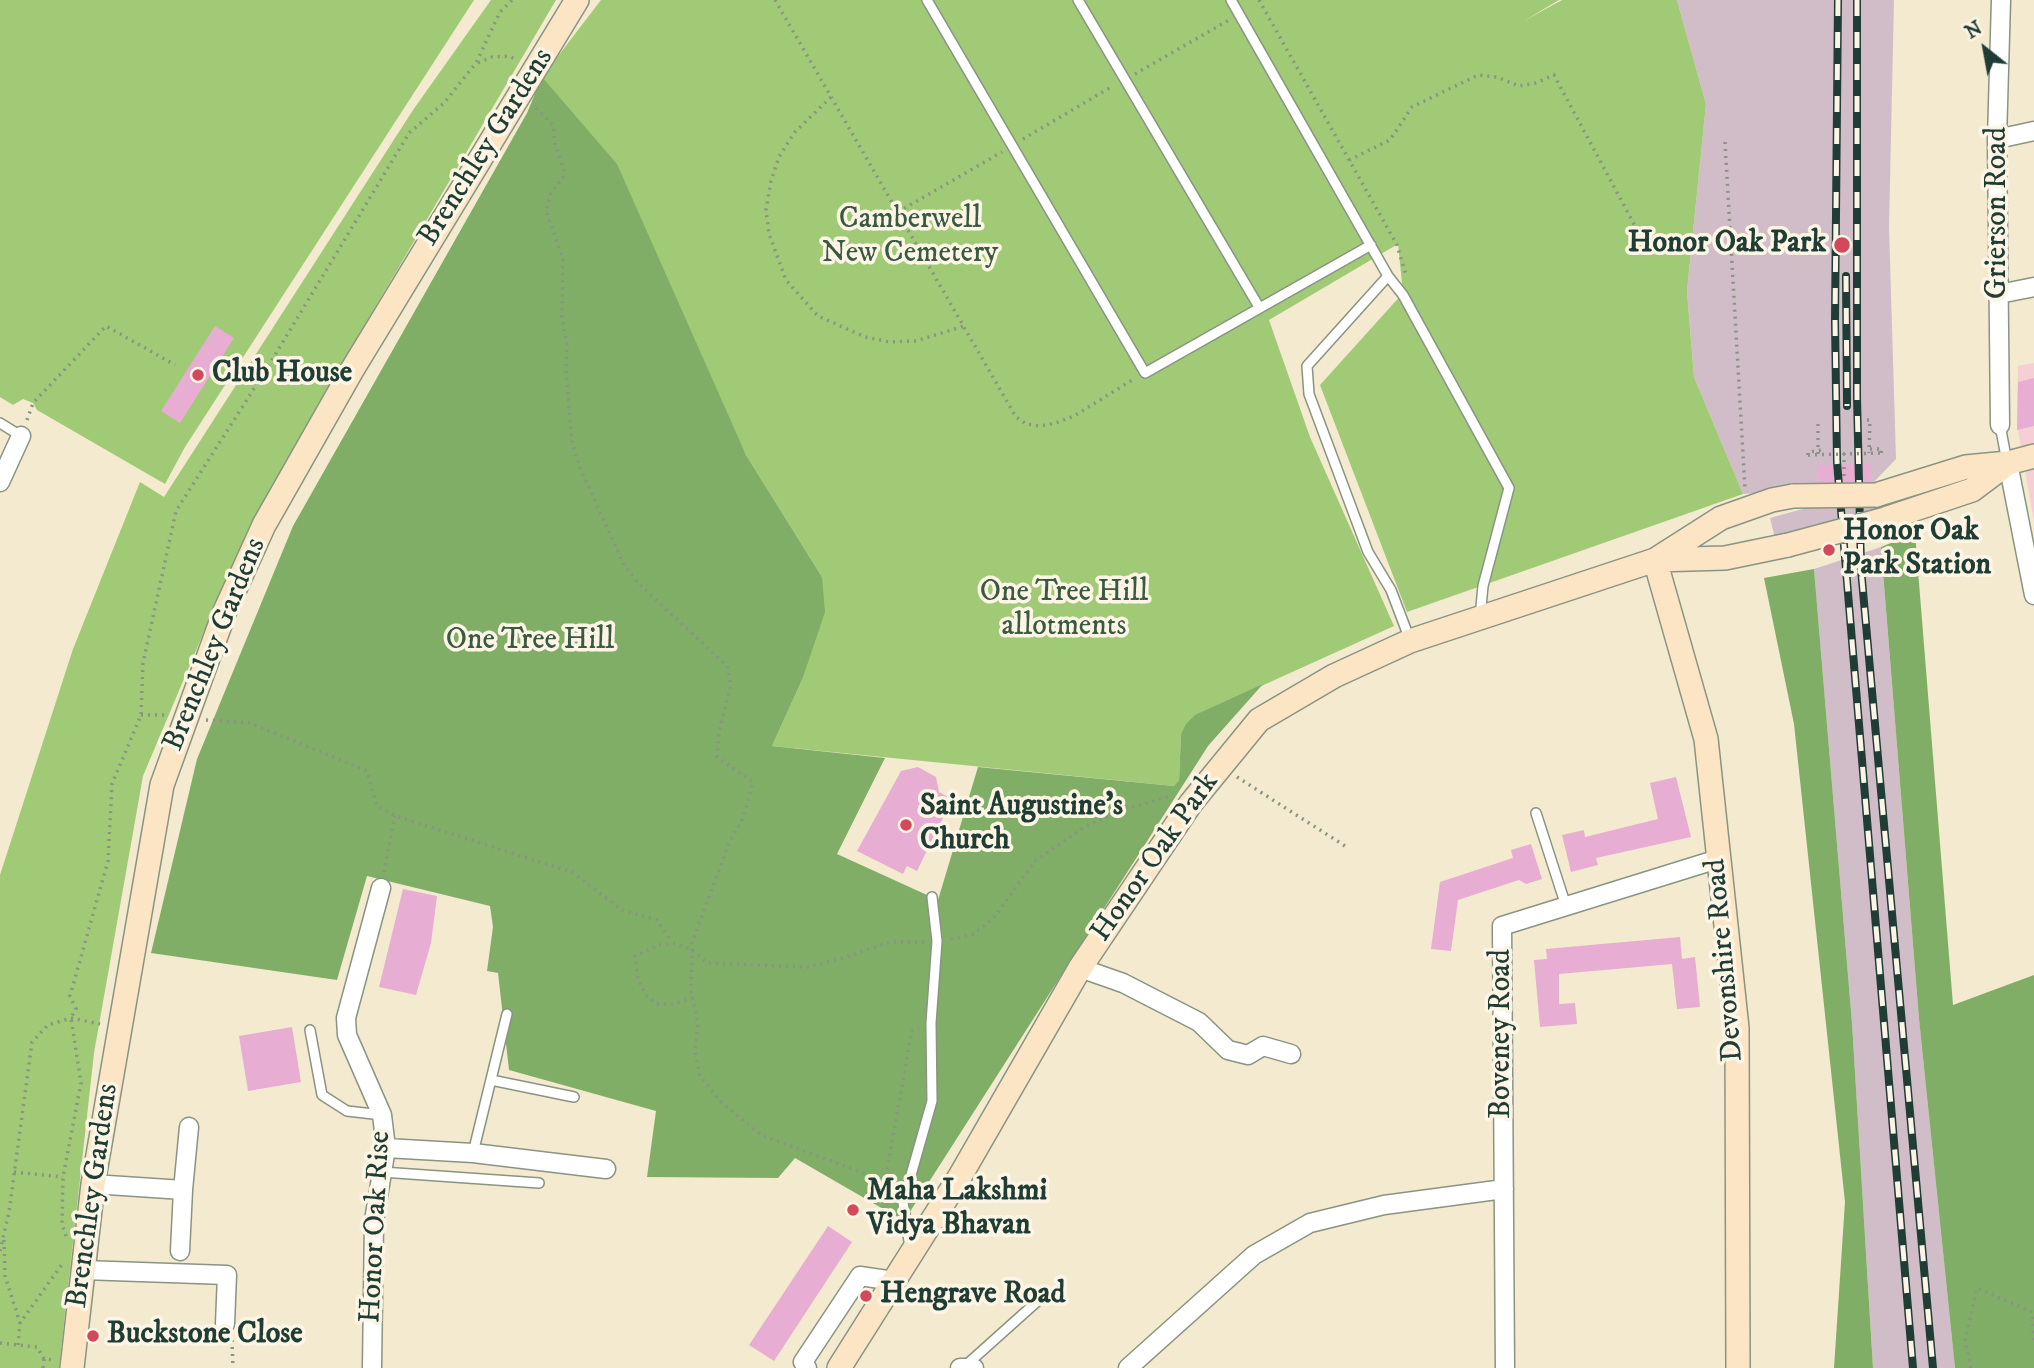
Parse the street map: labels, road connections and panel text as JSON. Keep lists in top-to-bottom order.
{
  "streets": {
    "street": [
      "Brenchley Gardens",
      "Grierson Road",
      "Honor Oak Park",
      "Devonshire Road",
      "Boveney Road",
      "Honor Oak Rise"
    ]
  },
  "crossings": [
    ["Honor Oak Park", "Devonshire Road"],
    ["Devonshire Road", "Boveney Road"]
  ],
  "parks": ["Camberwell New Cemetery", "One Tree Hill allotments", "One Tree Hill"],
  "places": [
    "Honor Oak Park",
    "Club House",
    "Honor Oak Park Station",
    "Saint Augustine's Church",
    "Maha Lakshmi Vidya Bhavan",
    "Hengrave Road",
    "Buckstone Close"
  ],
  "north": "top left"
}
